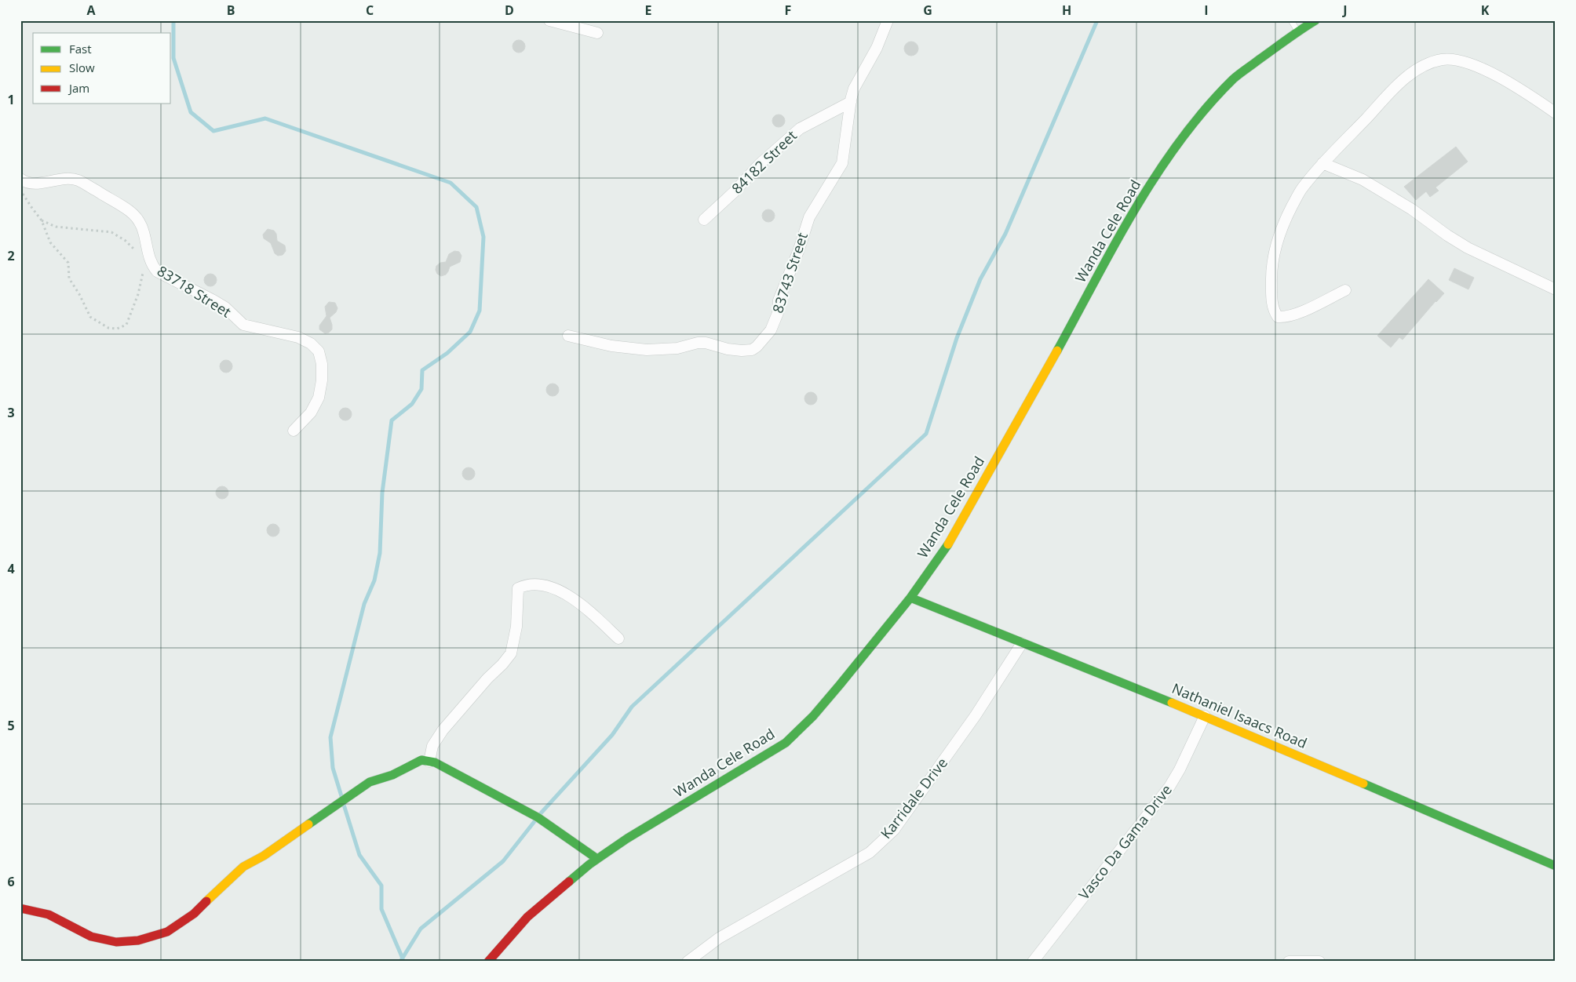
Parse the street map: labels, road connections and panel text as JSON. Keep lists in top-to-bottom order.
{
  "streets": {
    "street": [
      "84182 Street",
      "Wanda Cele Road",
      "83743 Street",
      "83718 Street",
      "Nathaniel Isaacs Road",
      "Karridale Drive",
      "Vasco Da Gama Drive"
    ]
  },
  "crossings": [
    ["84182 Street", "83743 Street"],
    ["Wanda Cele Road", "Nathaniel Isaacs Road"],
    ["Nathaniel Isaacs Road", "Karridale Drive"],
    ["Nathaniel Isaacs Road", "Vasco Da Gama Drive"]
  ],
  "legend": ["Fast", "Slow", "Jam"],
  "grid": {
    "columns": [
      "A",
      "B",
      "C",
      "D",
      "E",
      "F",
      "G",
      "H",
      "I",
      "J",
      "K"
    ],
    "rows": [
      "1",
      "2",
      "3",
      "4",
      "5",
      "6"
    ]
  }
}
